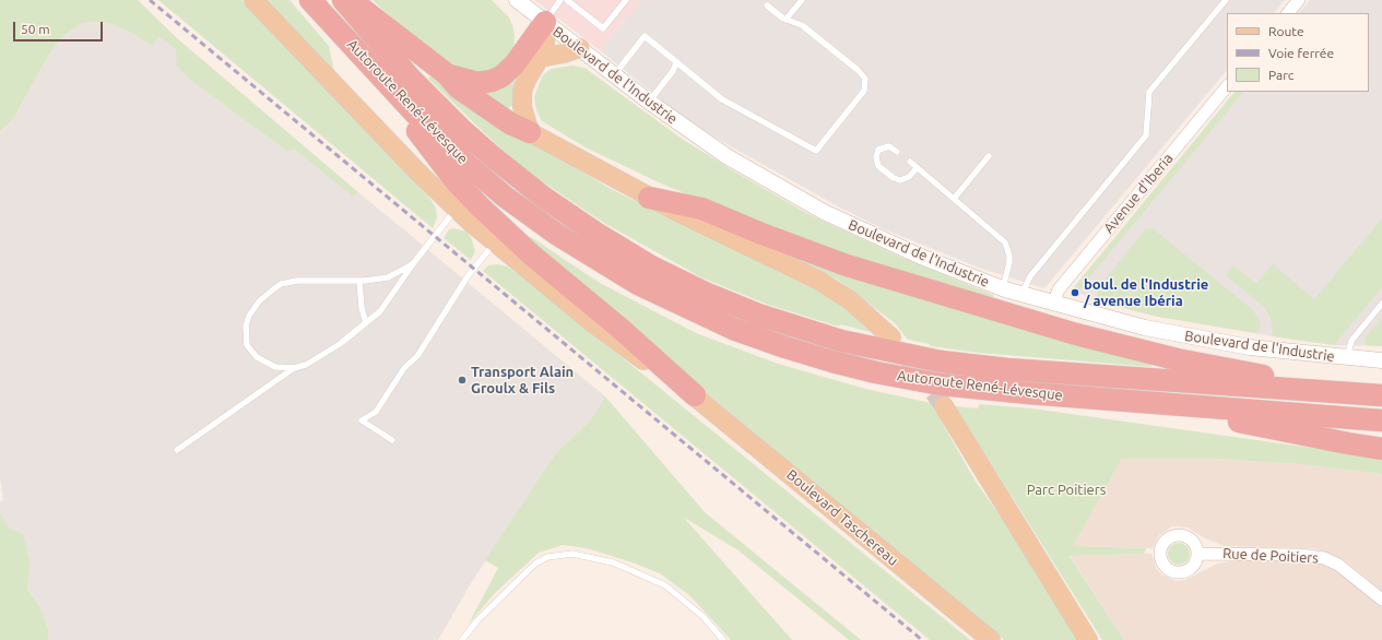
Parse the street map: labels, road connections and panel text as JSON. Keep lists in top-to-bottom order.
{
  "streets": {
    "highway": ["Autoroute René-Lévesque"],
    "main road": ["Boulevard Taschereau"],
    "street": ["Boulevard de l'Industrie", "Avenue d'Iberia", "Rue de Poitiers"]
  },
  "crossings": [
    ["Boulevard de l'Industrie", "Avenue d'Iberia"]
  ],
  "parks": ["Parc Poitiers"],
  "places": ["boul. de l'Industrie / avenue Ibéria", "Transport Alain Groulx & Fils"],
  "legend": ["Route", "Voie ferrée", "Parc"],
  "scale_bar": "50 m"
}
